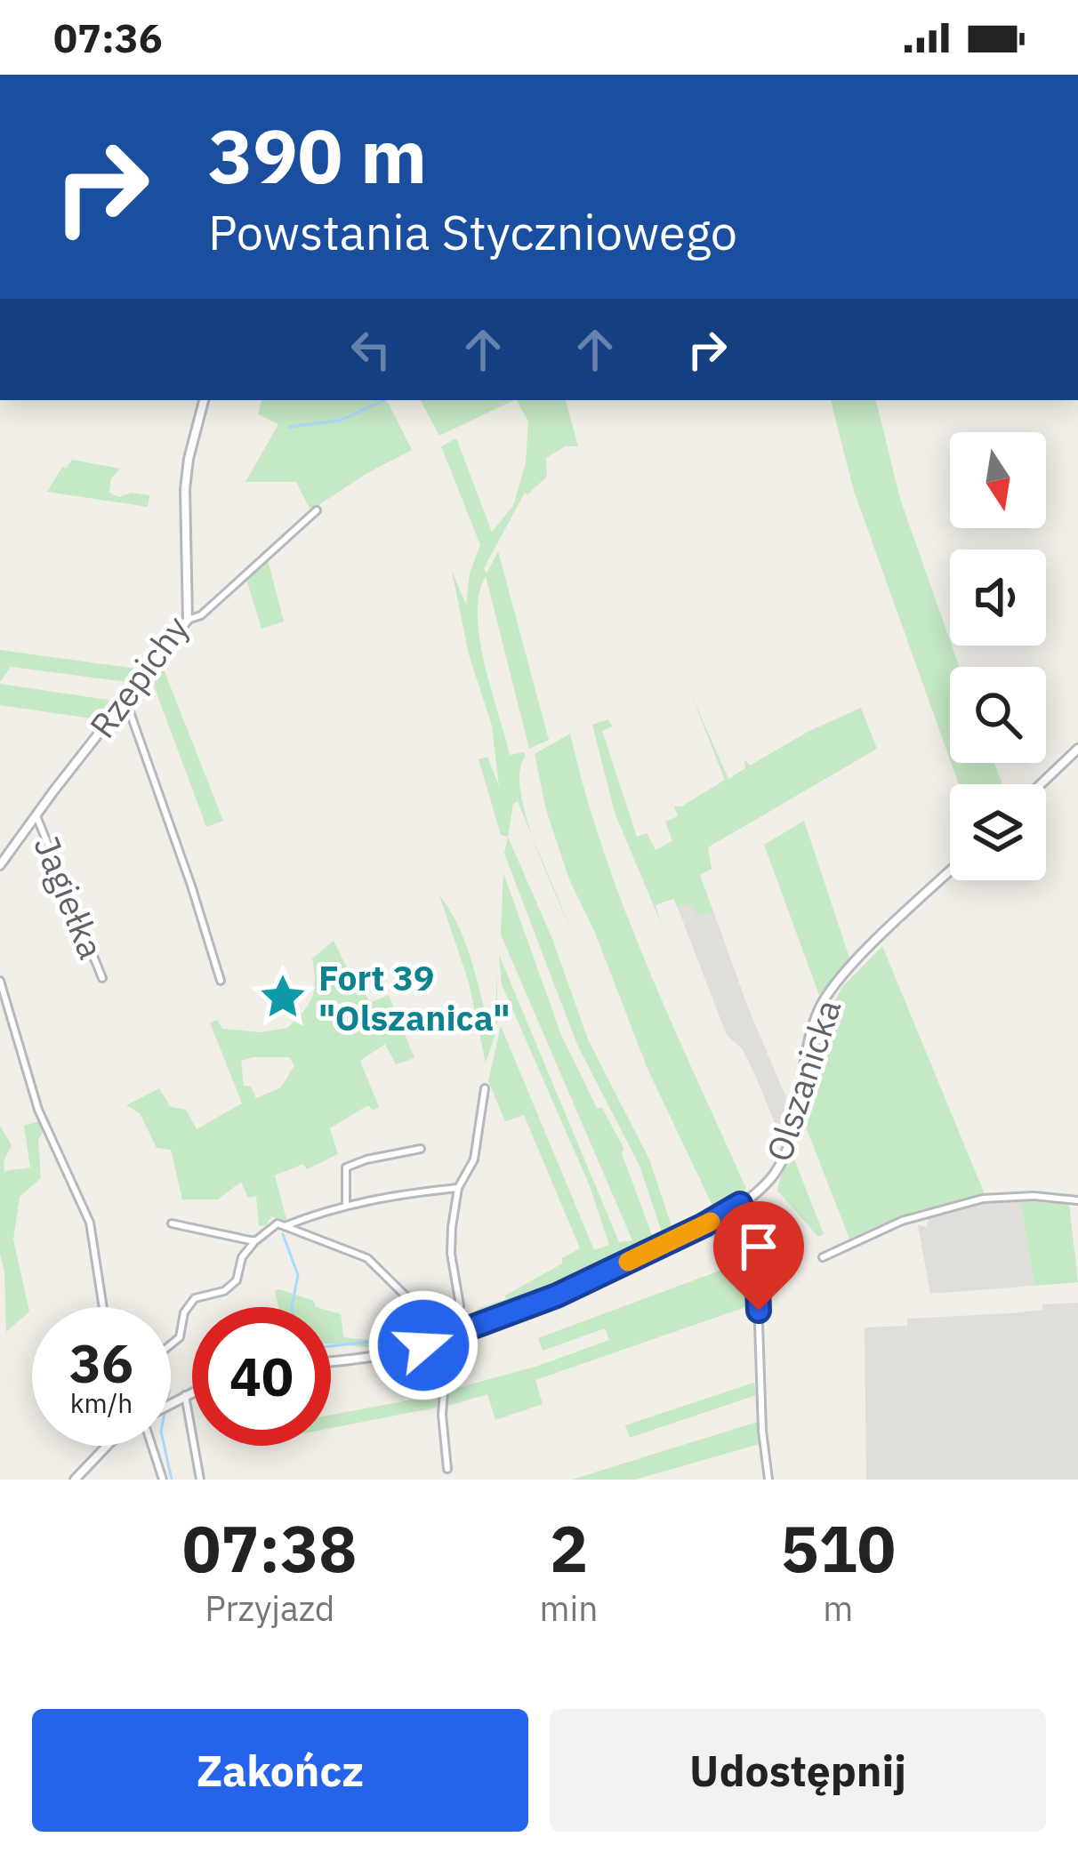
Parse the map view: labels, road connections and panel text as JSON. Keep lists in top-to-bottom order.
{
  "streets": {
    "street": ["Rzepichy", "Jagiełka", "Olszanicka"]
  },
  "crossings": [
    ["Rzepichy", "Jagiełka"]
  ],
  "places": {
    "place": ["Fort 39 \"Olszanica\""]
  },
  "north": "bottom",
  "page": {
    "status": "07:36",
    "turn": ["390 m", "Powstania Styczniowego"],
    "speed": "36 km/h",
    "limit": "40",
    "eta": [
      "07:38",
      "Przyjazd",
      "2",
      "min",
      "510",
      "m"
    ],
    "buttons": ["Zakończ", "Udostępnij"]
  }
}
